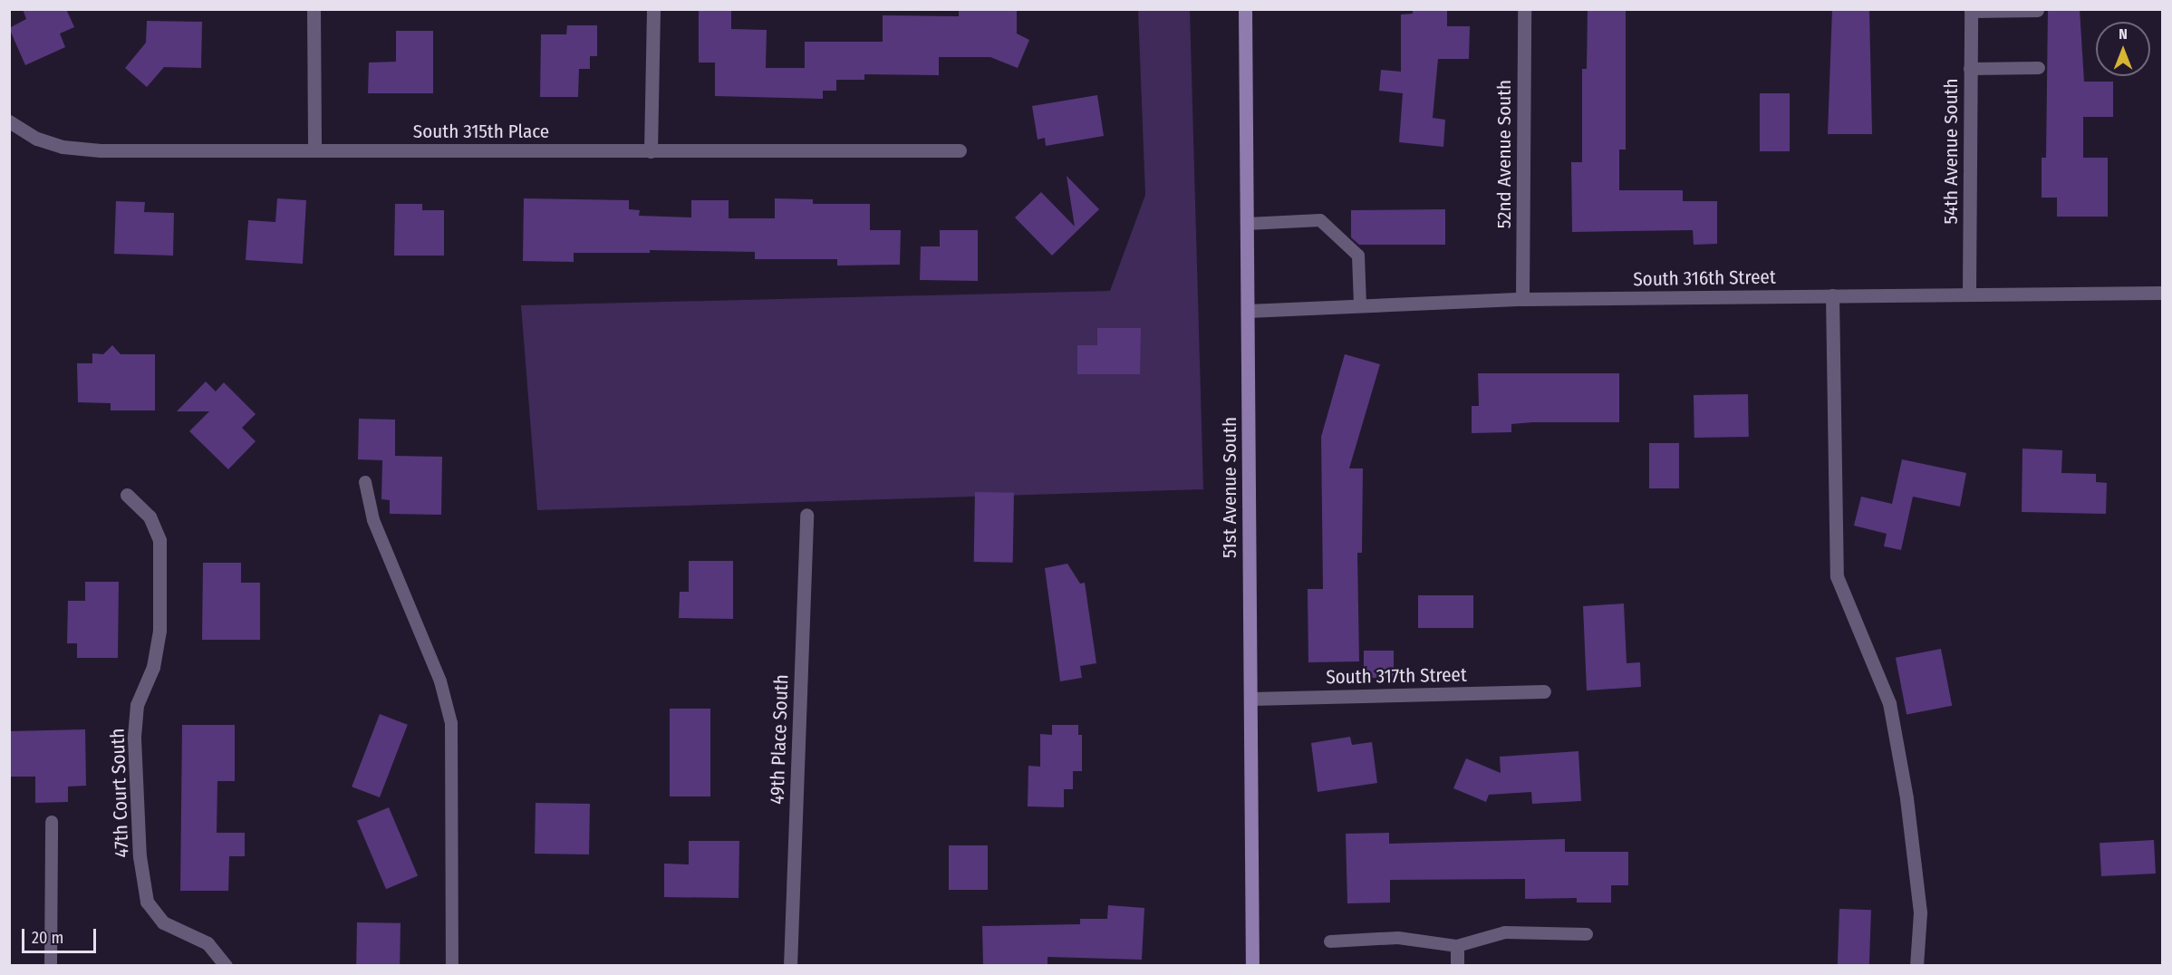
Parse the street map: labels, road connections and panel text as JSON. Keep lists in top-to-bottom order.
{
  "streets": {
    "main road": ["51st Avenue South"],
    "street": [
      "South 315th Place",
      "54th Avenue South",
      "52nd Avenue South",
      "South 316th Street",
      "South 317th Street",
      "49th Place South",
      "47th Court South"
    ]
  },
  "crossings": [
    ["54th Avenue South", "South 316th Street"],
    ["52nd Avenue South", "South 316th Street"],
    ["South 316th Street", "51st Avenue South"],
    ["51st Avenue South", "South 317th Street"]
  ],
  "scale_bar": "20 m",
  "north": "top"
}
